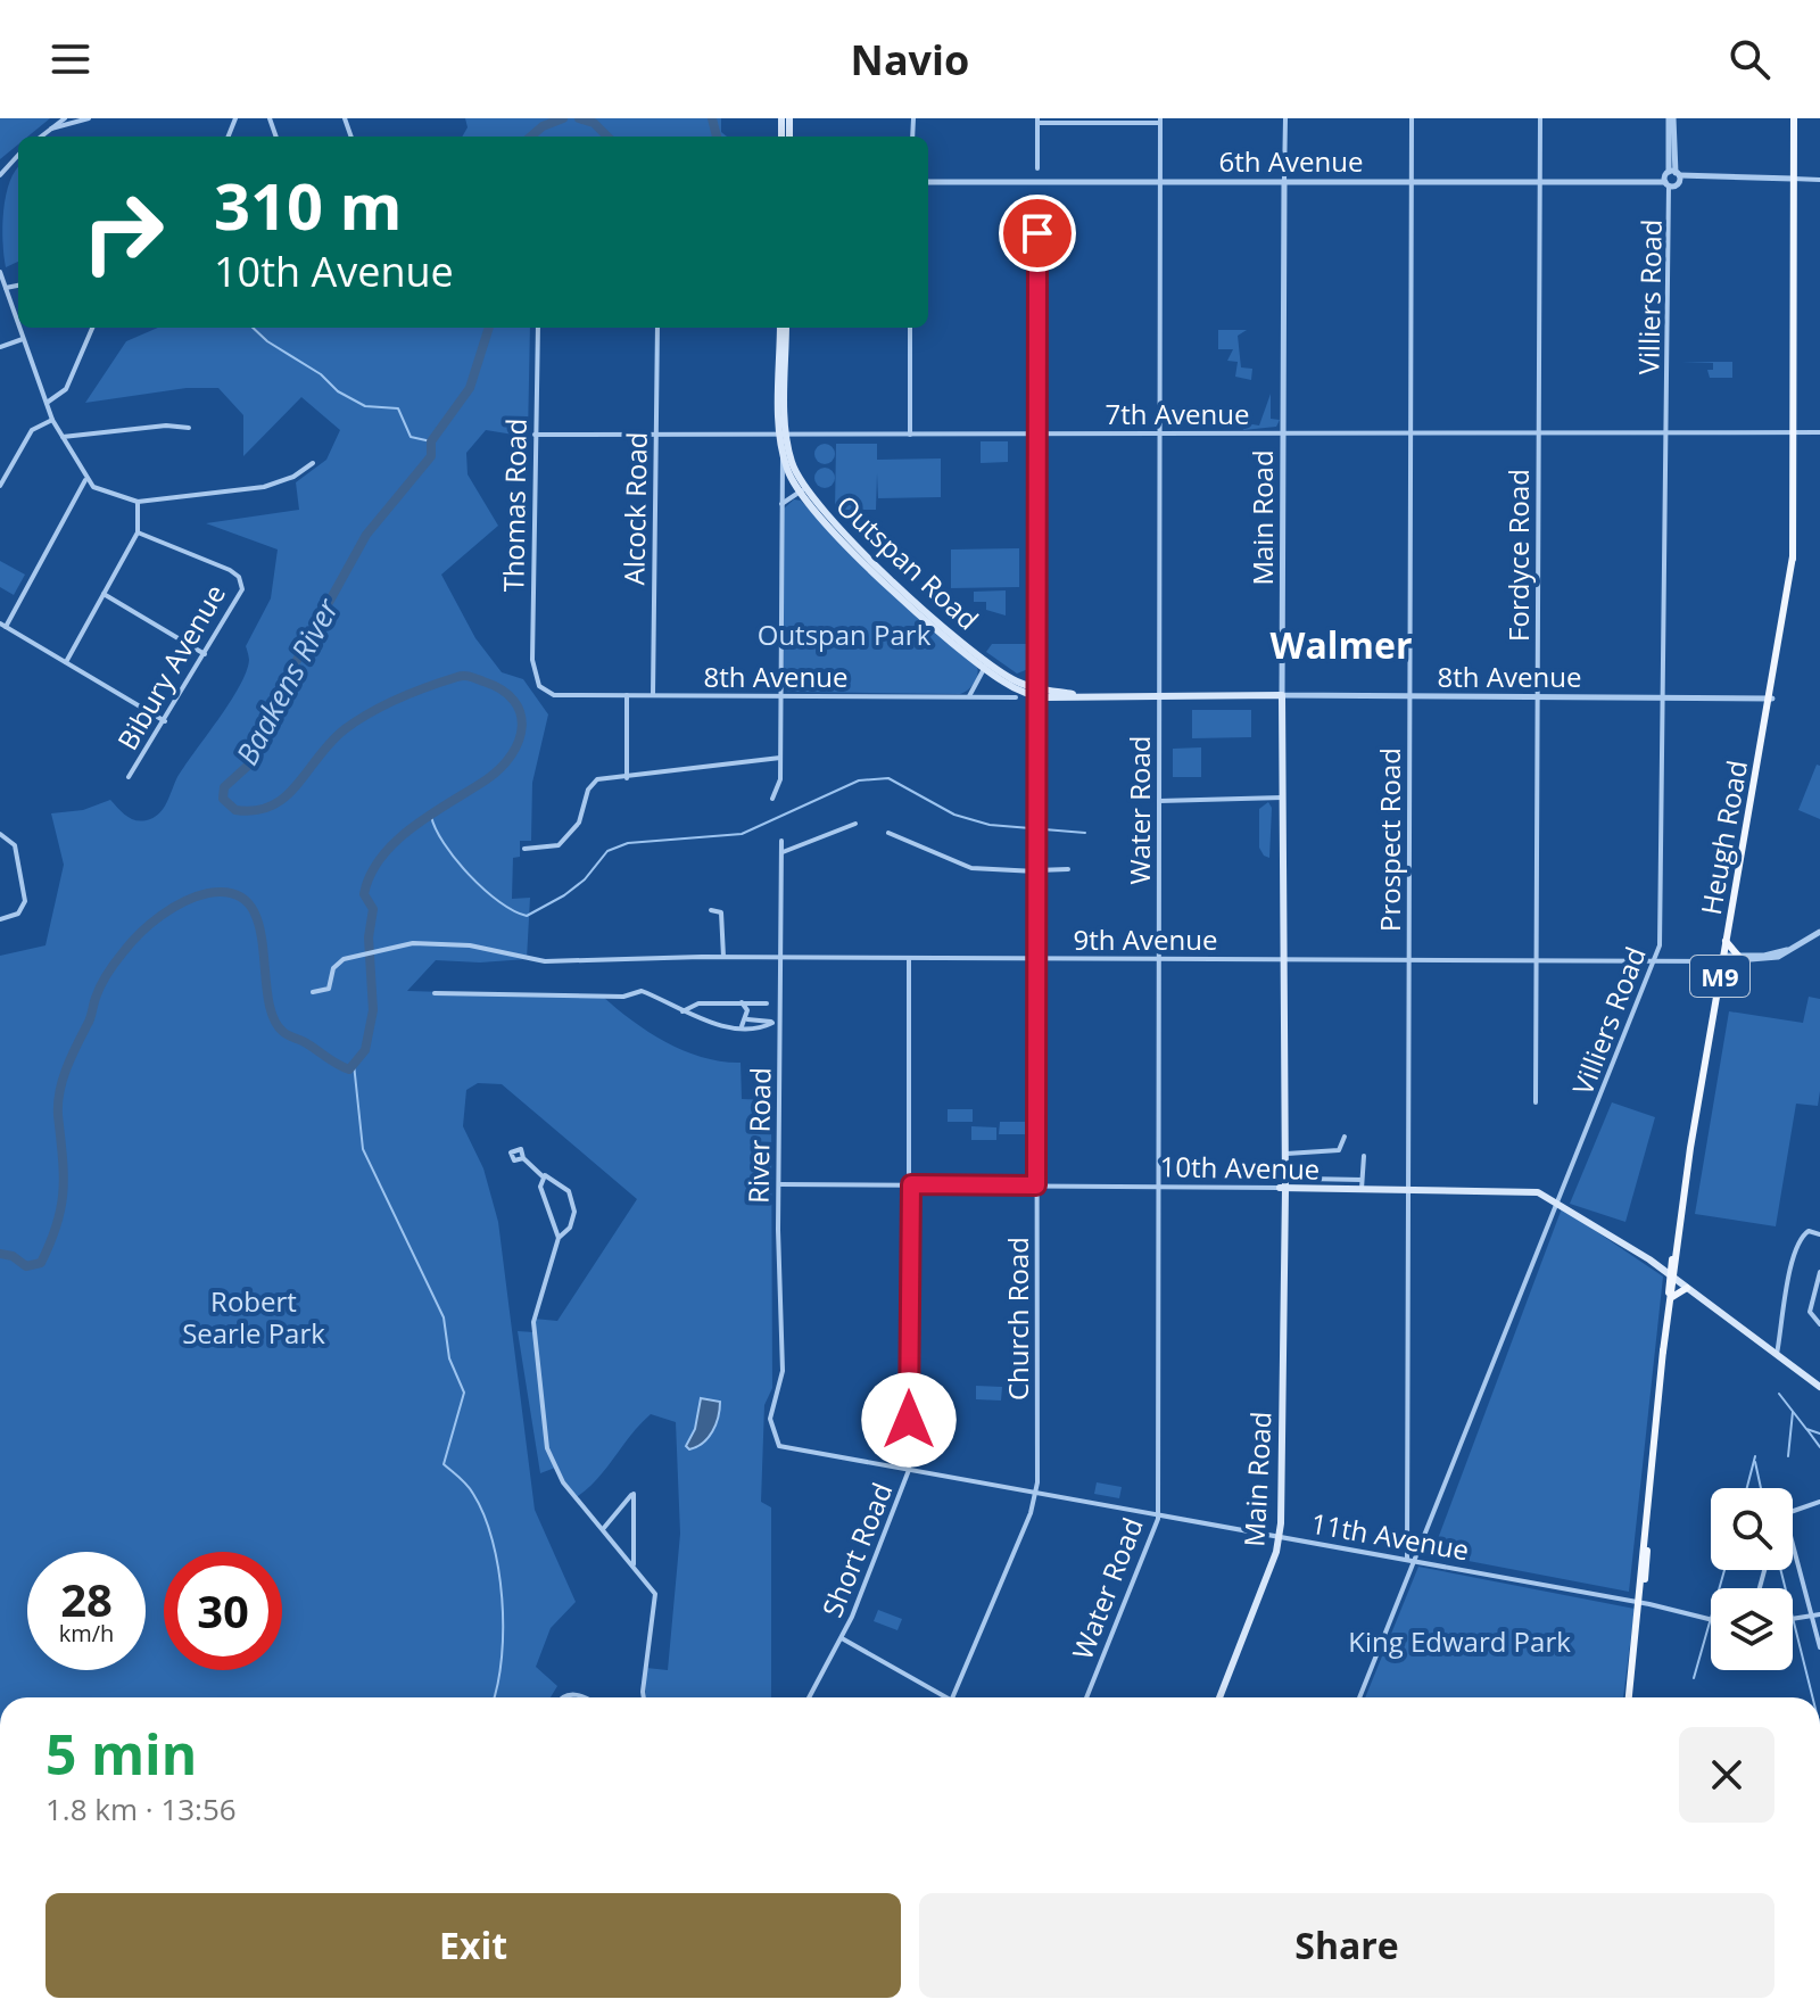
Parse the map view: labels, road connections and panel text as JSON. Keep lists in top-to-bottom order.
{
  "streets": {
    "main road": [
      "Main Road",
      "Outspan Road",
      "8th Avenue",
      "Heugh Road",
      "M9",
      "10th Avenue"
    ],
    "street": [
      "6th Avenue",
      "Villiers Road",
      "7th Avenue",
      "Thomas Road",
      "Alcock Road",
      "Fordyce Road",
      "Bibury Avenue",
      "Water Road",
      "Prospect Road",
      "9th Avenue",
      "River Road",
      "Church Road",
      "11th Avenue",
      "Short Road"
    ]
  },
  "crossings": [
    ["6th Avenue", "Villiers Road"],
    ["6th Avenue", "Main Road"],
    ["6th Avenue", "Fordyce Road"],
    ["6th Avenue", "Water Road"],
    ["6th Avenue", "Heugh Road"],
    ["6th Avenue", "Prospect Road"],
    ["Villiers Road", "7th Avenue"],
    ["Villiers Road", "8th Avenue"],
    ["Villiers Road", "Prospect Road"],
    ["Villiers Road", "9th Avenue"],
    ["Villiers Road", "10th Avenue"],
    ["Villiers Road", "11th Avenue"],
    ["7th Avenue", "Thomas Road"],
    ["7th Avenue", "Alcock Road"],
    ["7th Avenue", "Main Road"],
    ["7th Avenue", "Fordyce Road"],
    ["7th Avenue", "Outspan Road"],
    ["7th Avenue", "Water Road"],
    ["7th Avenue", "Heugh Road"],
    ["7th Avenue", "Prospect Road"],
    ["7th Avenue", "Church Road"],
    ["Thomas Road", "8th Avenue"],
    ["Alcock Road", "8th Avenue"],
    ["Main Road", "8th Avenue"],
    ["Main Road", "9th Avenue"],
    ["Main Road", "10th Avenue"],
    ["Main Road", "11th Avenue"],
    ["Fordyce Road", "8th Avenue"],
    ["Fordyce Road", "9th Avenue"],
    ["Outspan Road", "8th Avenue"],
    ["Outspan Road", "Church Road"],
    ["8th Avenue", "Water Road"],
    ["8th Avenue", "Heugh Road"],
    ["8th Avenue", "Prospect Road"],
    ["8th Avenue", "Church Road"],
    ["Water Road", "9th Avenue"],
    ["Water Road", "10th Avenue"],
    ["Water Road", "11th Avenue"],
    ["Heugh Road", "9th Avenue"],
    ["Heugh Road", "M9"],
    ["Heugh Road", "10th Avenue"],
    ["Prospect Road", "9th Avenue"],
    ["Prospect Road", "10th Avenue"],
    ["Prospect Road", "11th Avenue"],
    ["9th Avenue", "River Road"],
    ["9th Avenue", "Church Road"],
    ["9th Avenue", "Short Road"],
    ["M9", "10th Avenue"],
    ["M9", "11th Avenue"],
    ["River Road", "10th Avenue"],
    ["River Road", "11th Avenue"],
    ["10th Avenue", "Church Road"],
    ["10th Avenue", "Short Road"],
    ["Church Road", "11th Avenue"],
    ["11th Avenue", "Short Road"]
  ],
  "districts": ["Walmer"],
  "water": ["Baakens River"],
  "parks": ["Outspan Park", "Robert Searle Park", "King Edward Park"],
  "page": {
    "header": "Navio",
    "turn": ["310 m", "10th Avenue"],
    "speed": "28 km/h",
    "limit": "30",
    "heading": ["5 min", "1.8 km · 13:56"],
    "buttons": ["Exit", "Share"]
  }
}
